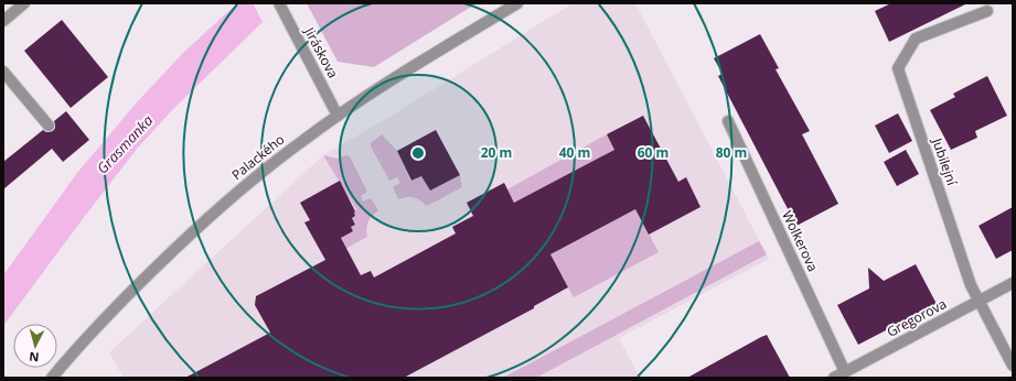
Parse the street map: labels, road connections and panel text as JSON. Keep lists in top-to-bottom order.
{
  "streets": {
    "street": [
      "Jiráskova",
      "Palackého",
      "Jubilejní",
      "Wolkerova",
      "Gregorova"
    ]
  },
  "crossings": [
    ["Jiráskova", "Palackého"],
    ["Jubilejní", "Gregorova"],
    ["Wolkerova", "Gregorova"]
  ],
  "water": ["Grasmanka"],
  "north": "bottom",
  "rings": [
    "20 m",
    "40 m",
    "60 m",
    "80 m"
  ]
}
